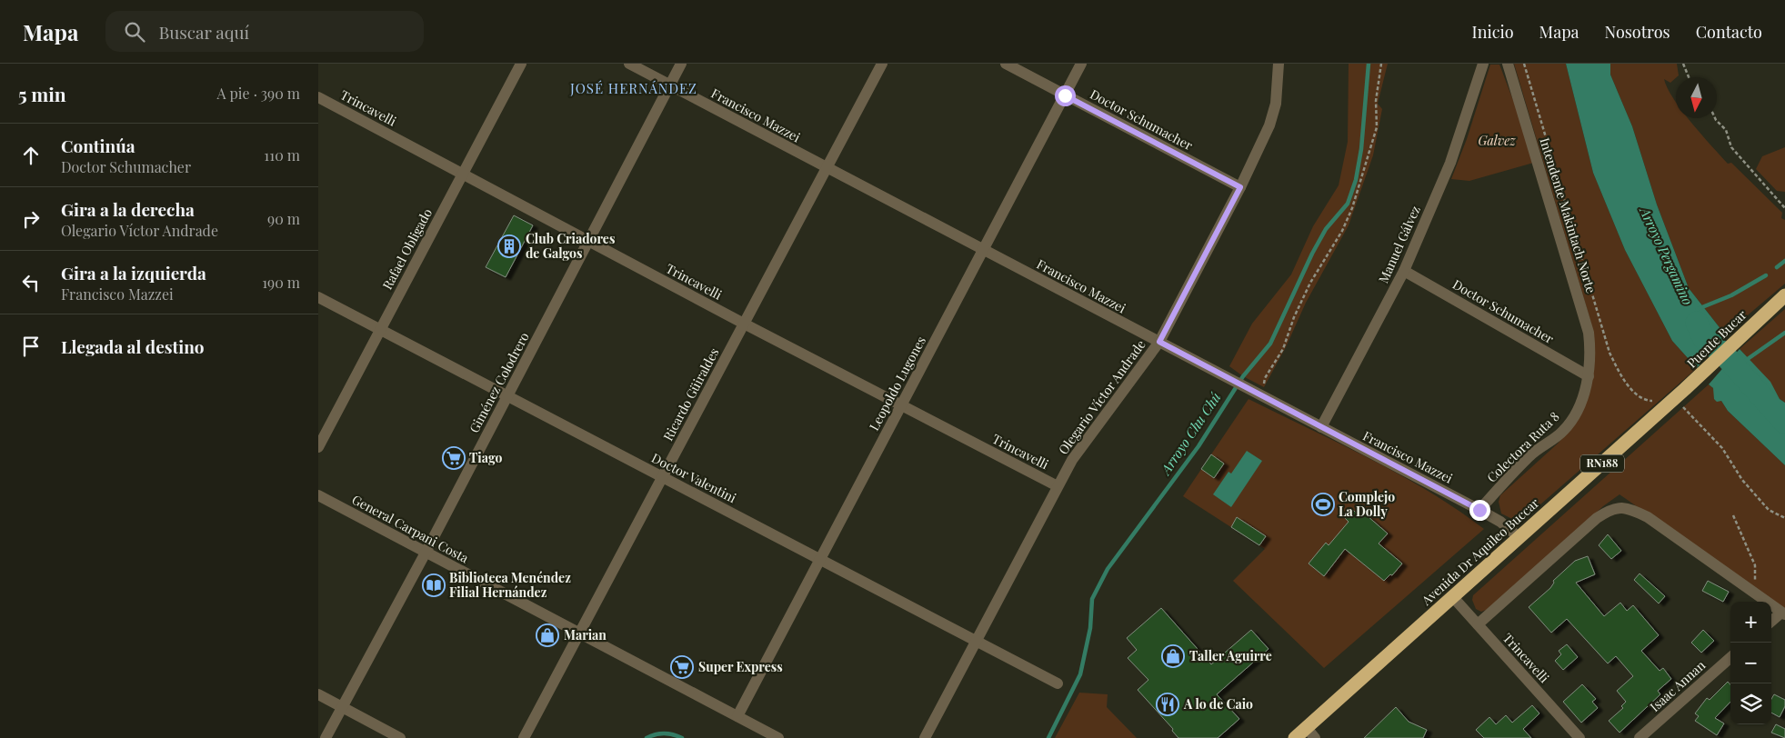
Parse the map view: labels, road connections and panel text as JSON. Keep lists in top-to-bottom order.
{
  "streets": {
    "highway": ["Puente Bucar", "RN188", "Avenida Dr Aquileo Buccar"],
    "street": [
      "Trincavelli",
      "Francisco Mazzei",
      "Doctor Schumacher",
      "Intendente Makintach Norte",
      "Manuel Gálvez",
      "Rafael Obligado",
      "Giménez Colodrero",
      "Leopoldo Lugones",
      "Ricardo Güiraldes",
      "Olegario Víctor Andrade",
      "Colectora Ruta 8",
      "Doctor Valentini",
      "General Carpani Costa",
      "Isaac Annan"
    ]
  },
  "crossings": [
    ["Trincavelli", "Rafael Obligado"],
    ["Trincavelli", "Giménez Colodrero"],
    ["Trincavelli", "Leopoldo Lugones"],
    ["Trincavelli", "Ricardo Güiraldes"],
    ["Trincavelli", "Olegario Víctor Andrade"],
    ["Trincavelli", "Avenida Dr Aquileo Buccar"],
    ["Francisco Mazzei", "Manuel Gálvez"],
    ["Francisco Mazzei", "Giménez Colodrero"],
    ["Francisco Mazzei", "Leopoldo Lugones"],
    ["Francisco Mazzei", "Ricardo Güiraldes"],
    ["Francisco Mazzei", "Olegario Víctor Andrade"],
    ["Francisco Mazzei", "Colectora Ruta 8"],
    ["Francisco Mazzei", "Avenida Dr Aquileo Buccar"],
    ["Doctor Schumacher", "Intendente Makintach Norte"],
    ["Doctor Schumacher", "Manuel Gálvez"],
    ["Doctor Schumacher", "Leopoldo Lugones"],
    ["Doctor Schumacher", "Olegario Víctor Andrade"],
    ["Doctor Schumacher", "Colectora Ruta 8"],
    ["Intendente Makintach Norte", "Colectora Ruta 8"],
    ["Rafael Obligado", "Doctor Valentini"],
    ["Puente Bucar", "Avenida Dr Aquileo Buccar"],
    ["Giménez Colodrero", "Doctor Valentini"],
    ["Giménez Colodrero", "General Carpani Costa"],
    ["Leopoldo Lugones", "Doctor Valentini"],
    ["Leopoldo Lugones", "General Carpani Costa"],
    ["Ricardo Güiraldes", "Doctor Valentini"],
    ["Ricardo Güiraldes", "General Carpani Costa"],
    ["Olegario Víctor Andrade", "Doctor Valentini"]
  ],
  "districts": ["JOSÉ HERNÁNDEZ"],
  "water": ["Arroyo Pergamino", "Arroyo Chu Chú"],
  "parks": ["Galvez"],
  "places": {
    "building": ["Club Criadores de Galgos"],
    "supermarket": ["Tiago", "Super Express"],
    "sports": ["Complejo La Dolly"],
    "library": ["Biblioteca Menéndez Filial Hernández"],
    "shop": ["Marian", "Taller Aguirre"],
    "restaurant": ["A lo de Caio"]
  },
  "north": "bottom",
  "page": {
    "header": "Mapa",
    "search": "Buscar aquí",
    "nav": [
      "Inicio",
      "Mapa",
      "Nosotros",
      "Contacto"
    ],
    "heading": ["5 min", "A pie · 390 m"],
    "list": [
      ["Continúa", "Doctor Schumacher", "110 m"],
      ["Gira a la derecha", "Olegario Víctor Andrade", "90 m"],
      ["Gira a la izquierda", "Francisco Mazzei", "190 m"],
      "Llegada al destino"
    ],
    "map_buttons": ["+", "−"]
  }
}
